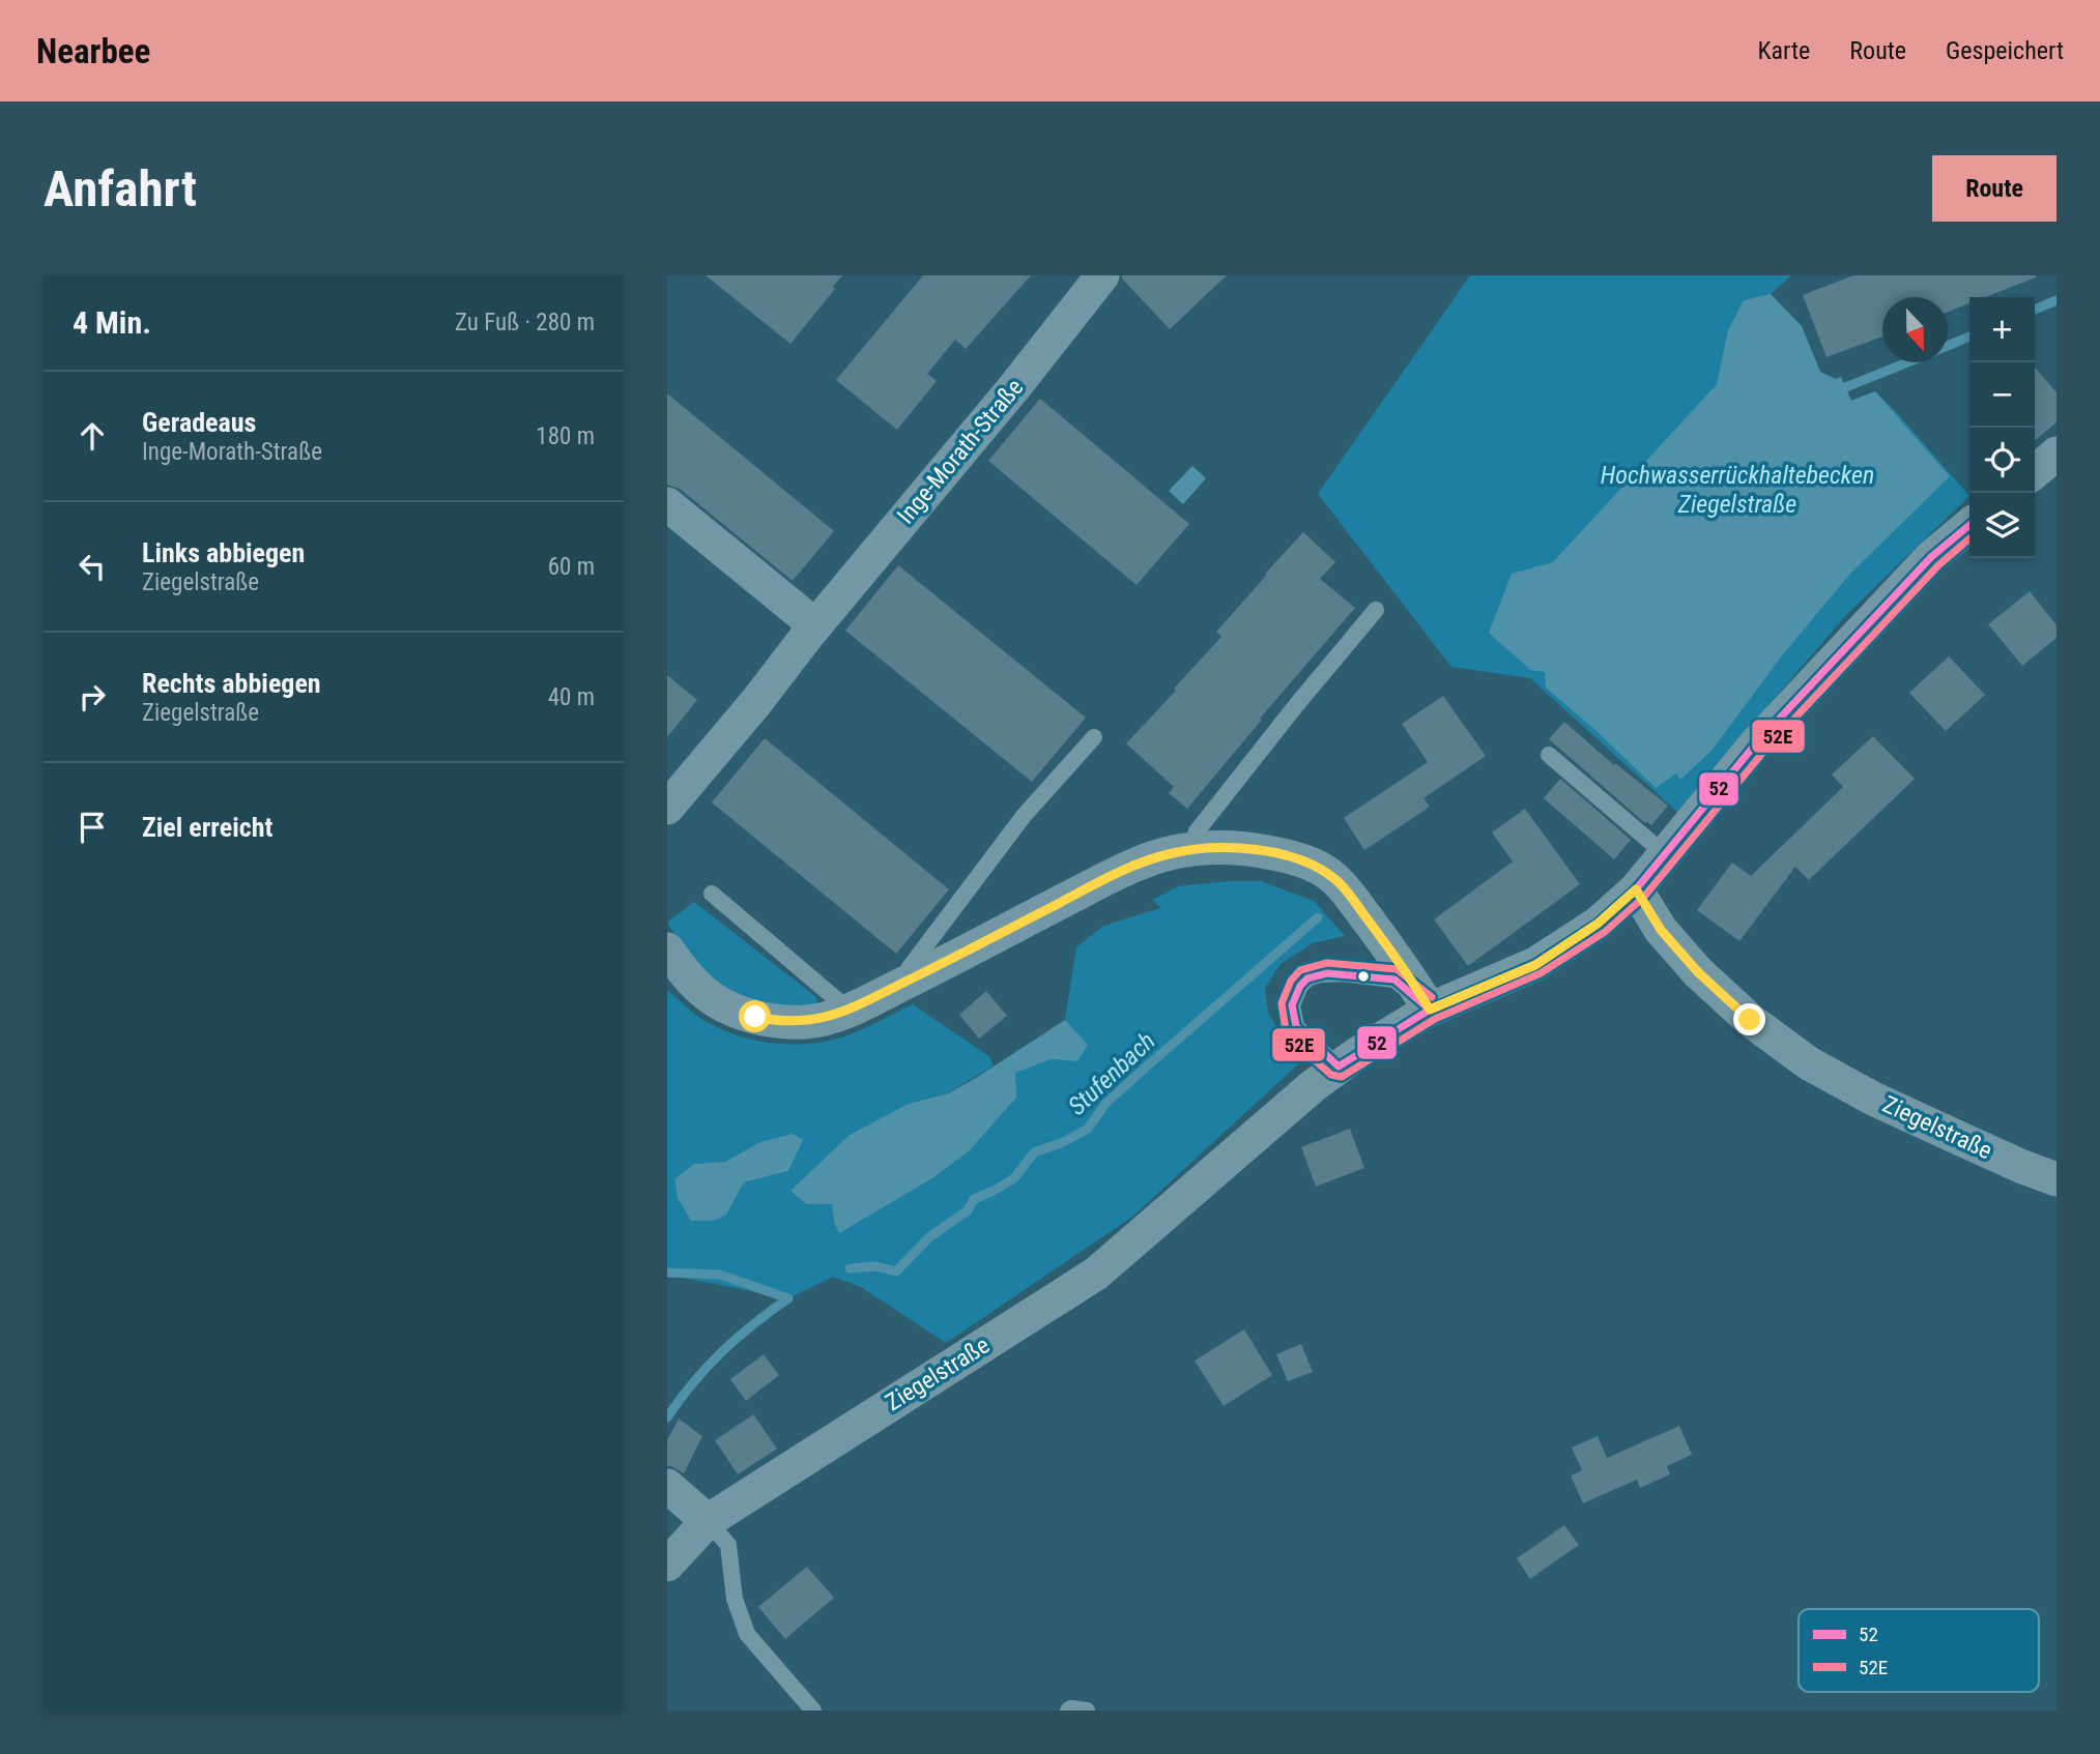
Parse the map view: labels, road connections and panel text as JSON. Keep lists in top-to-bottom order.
{
  "streets": {
    "street": ["Inge-Morath-Straße", "Ziegelstraße"]
  },
  "water": ["Hochwasserrückhaltebecken Ziegelstraße", "Stufenbach"],
  "lines": ["transit line 52", "transit line 52E"],
  "legend": ["52", "52E"],
  "north": "bottom",
  "page": {
    "header": "Nearbee",
    "nav": ["Karte", "Route", "Gespeichert"],
    "buttons": "Route",
    "title": "Anfahrt",
    "heading": ["4 Min.", "Zu Fuß · 280 m"],
    "map_buttons": ["+", "−"],
    "list": [
      ["Geradeaus", "Inge-Morath-Straße", "180 m"],
      ["Links abbiegen", "Ziegelstraße", "60 m"],
      ["Rechts abbiegen", "Ziegelstraße", "40 m"],
      "Ziel erreicht"
    ]
  }
}
